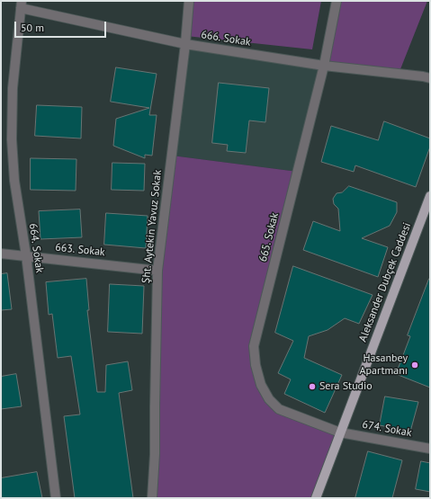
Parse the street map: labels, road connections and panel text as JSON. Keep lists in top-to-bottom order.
{
  "streets": {
    "main road": ["Aleksander Dubçek Caddesi"],
    "street": [
      "666. Sokak",
      "Şht. Aytekin Yavuz Sokak",
      "665. Sokak",
      "664. Sokak",
      "663. Sokak",
      "674. Sokak"
    ]
  },
  "crossings": [
    ["666. Sokak", "Şht. Aytekin Yavuz Sokak"],
    ["666. Sokak", "665. Sokak"],
    ["666. Sokak", "664. Sokak"],
    ["Şht. Aytekin Yavuz Sokak", "663. Sokak"],
    ["665. Sokak", "Aleksander Dubçek Caddesi"],
    ["665. Sokak", "674. Sokak"],
    ["664. Sokak", "663. Sokak"],
    ["Aleksander Dubçek Caddesi", "674. Sokak"]
  ],
  "places": ["Hasanbey Apartmanı", "Sera Studio"],
  "scale_bar": "50 m"
}
